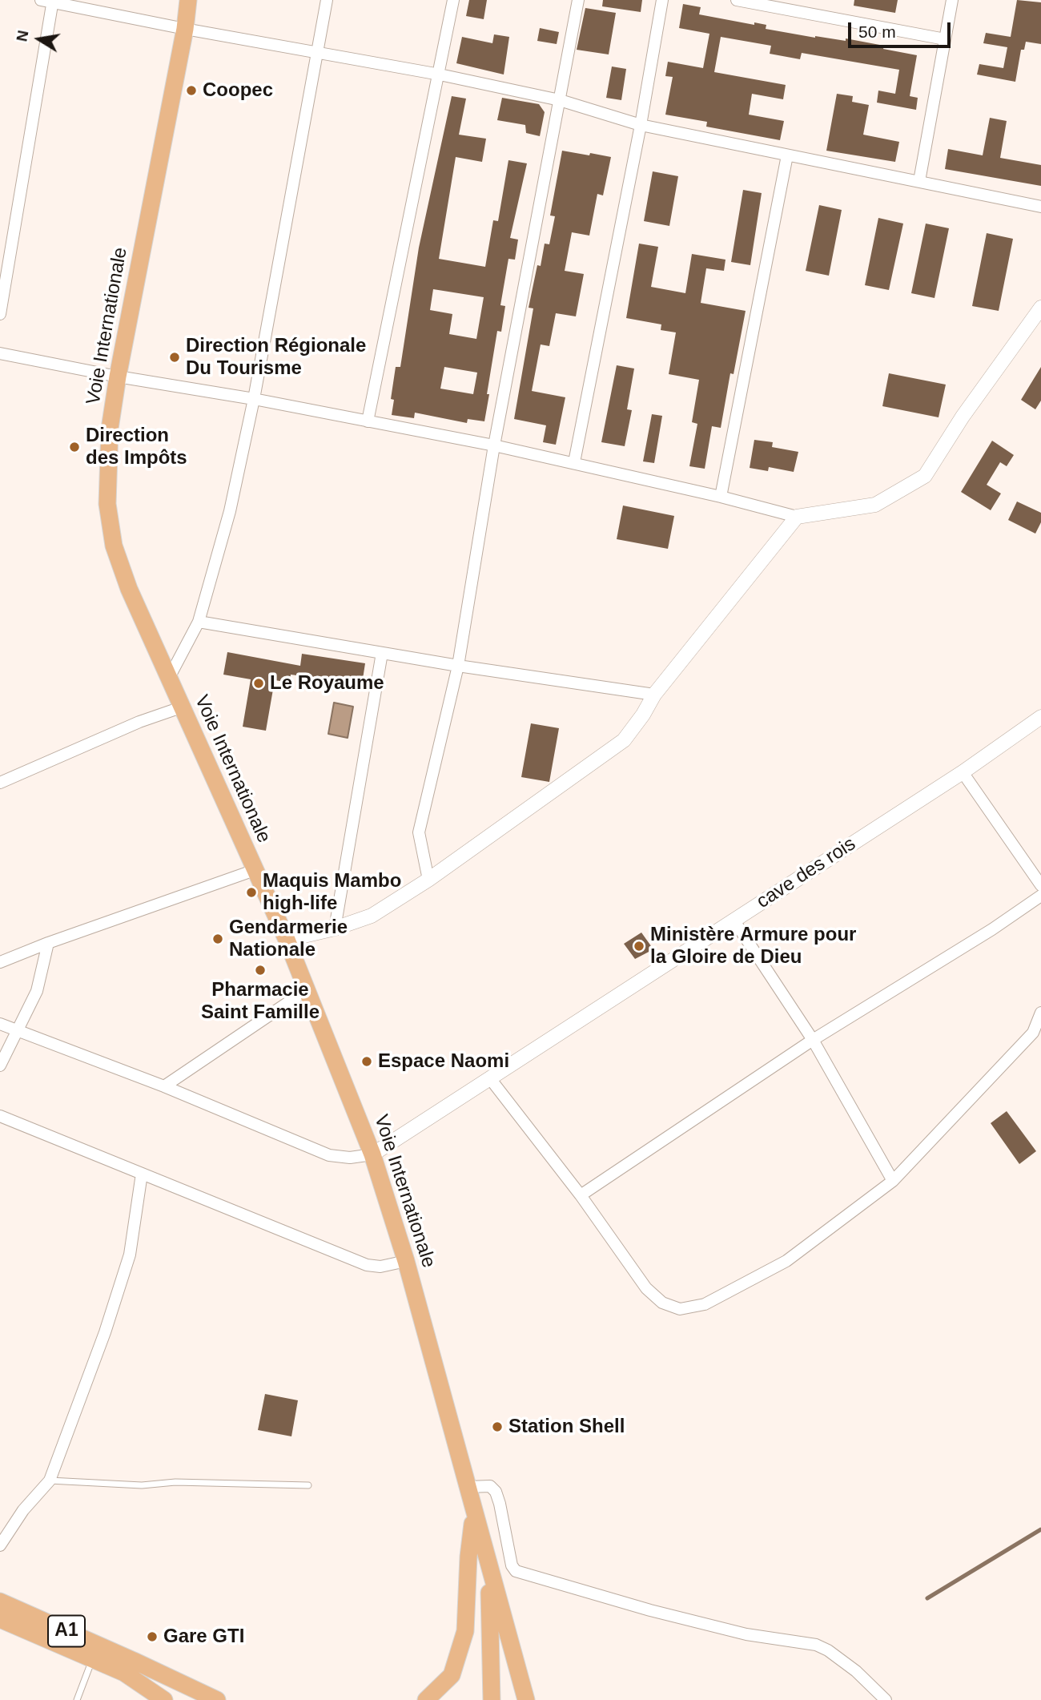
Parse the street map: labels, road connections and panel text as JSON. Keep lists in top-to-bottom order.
{
  "streets": {
    "main road": ["Voie Internationale", "A1"],
    "street": ["cave des rois"]
  },
  "crossings": [
    ["Voie Internationale", "cave des rois"]
  ],
  "places": [
    "Coopec",
    "Direction Régionale Du Tourisme",
    "Direction des Impôts",
    "Le Royaume",
    "Maquis Mambo high-life",
    "Gendarmerie Nationale",
    "Ministère Armure pour la Gloire de Dieu",
    "Pharmacie Saint Famille",
    "Espace Naomi",
    "Station Shell",
    "Gare GTI"
  ],
  "scale_bar": "50 m",
  "north": "left"
}
